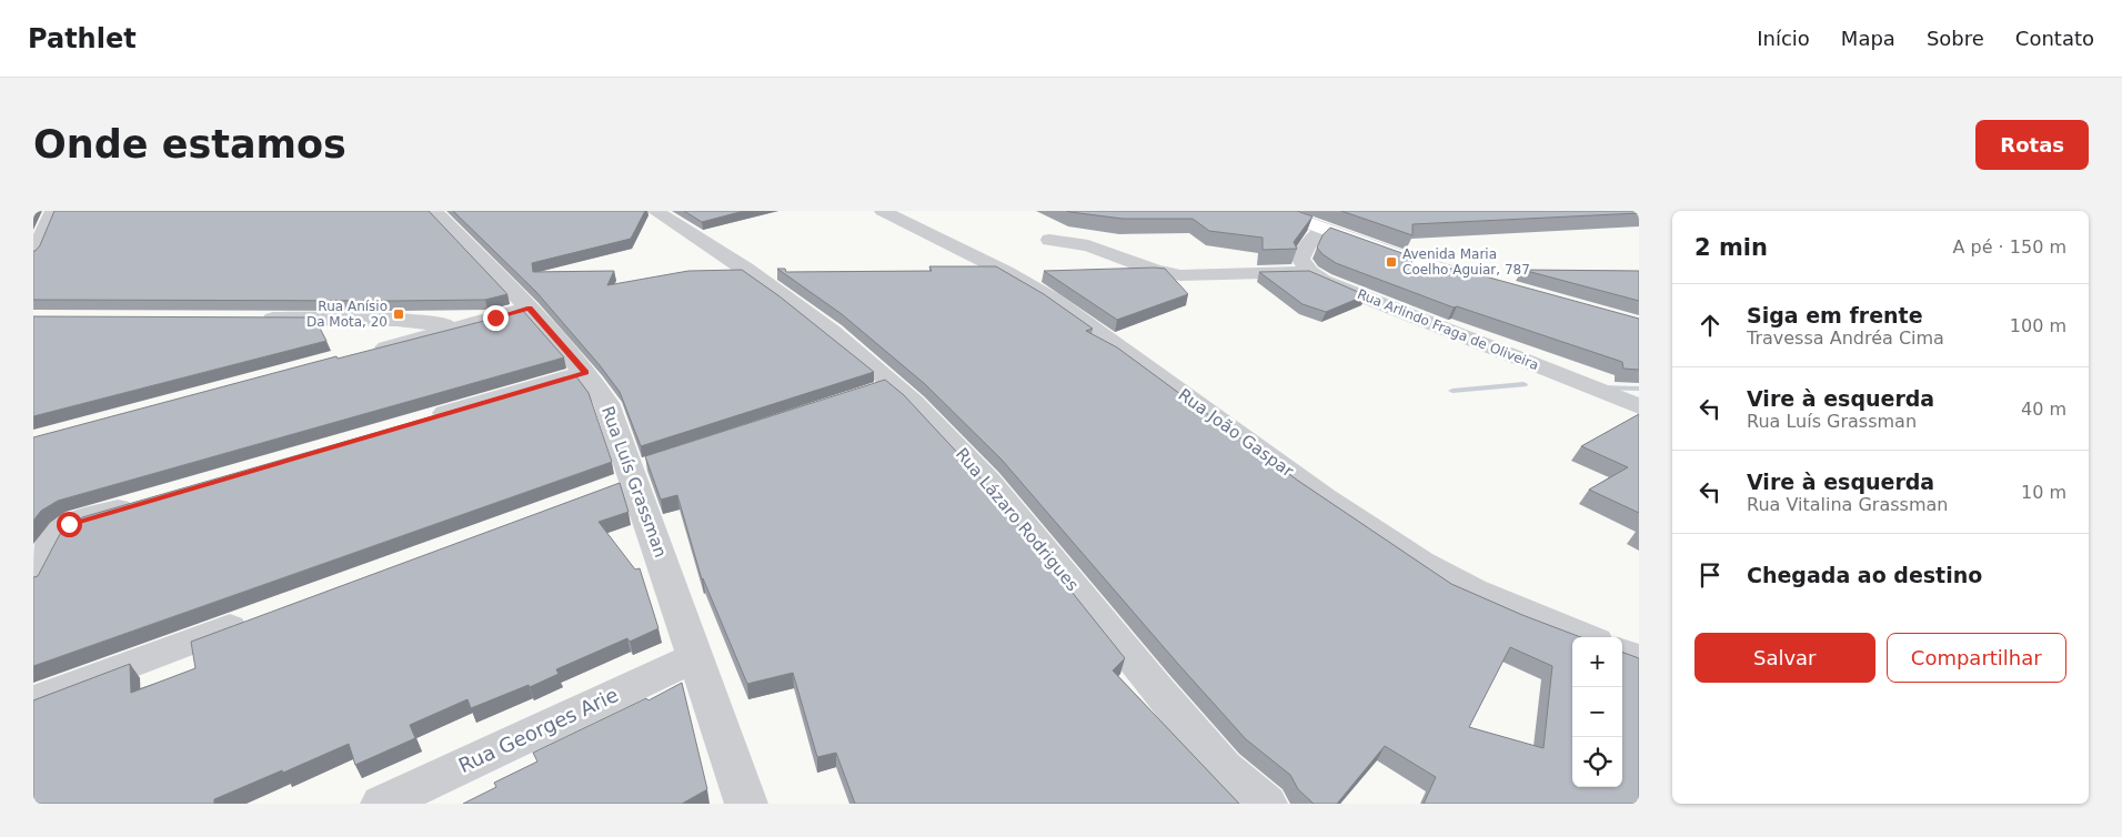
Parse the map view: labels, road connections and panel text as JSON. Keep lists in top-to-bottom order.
{
  "streets": {
    "street": [
      "Rua Arlindo Fraga de Oliveira",
      "Rua João Gaspar",
      "Rua Luís Grassman",
      "Rua Lázaro Rodrigues",
      "Rua Georges Arie"
    ]
  },
  "crossings": [
    ["Rua Luís Grassman", "Rua Georges Arie"]
  ],
  "places": {
    "transit": ["Avenida Maria Coelho Aguiar, 787", "Rua Anísio Da Mota, 20"]
  },
  "page": {
    "header": "Pathlet",
    "nav": [
      "Início",
      "Mapa",
      "Sobre",
      "Contato"
    ],
    "buttons": [
      "Rotas",
      ["Salvar", "Compartilhar"]
    ],
    "title": "Onde estamos",
    "heading": ["2 min", "A pé · 150 m"],
    "list": [
      ["Siga em frente", "Travessa Andréa Cima", "100 m"],
      ["Vire à esquerda", "Rua Luís Grassman", "40 m"],
      ["Vire à esquerda", "Rua Vitalina Grassman", "10 m"],
      "Chegada ao destino"
    ],
    "map_buttons": ["+", "−"]
  }
}
